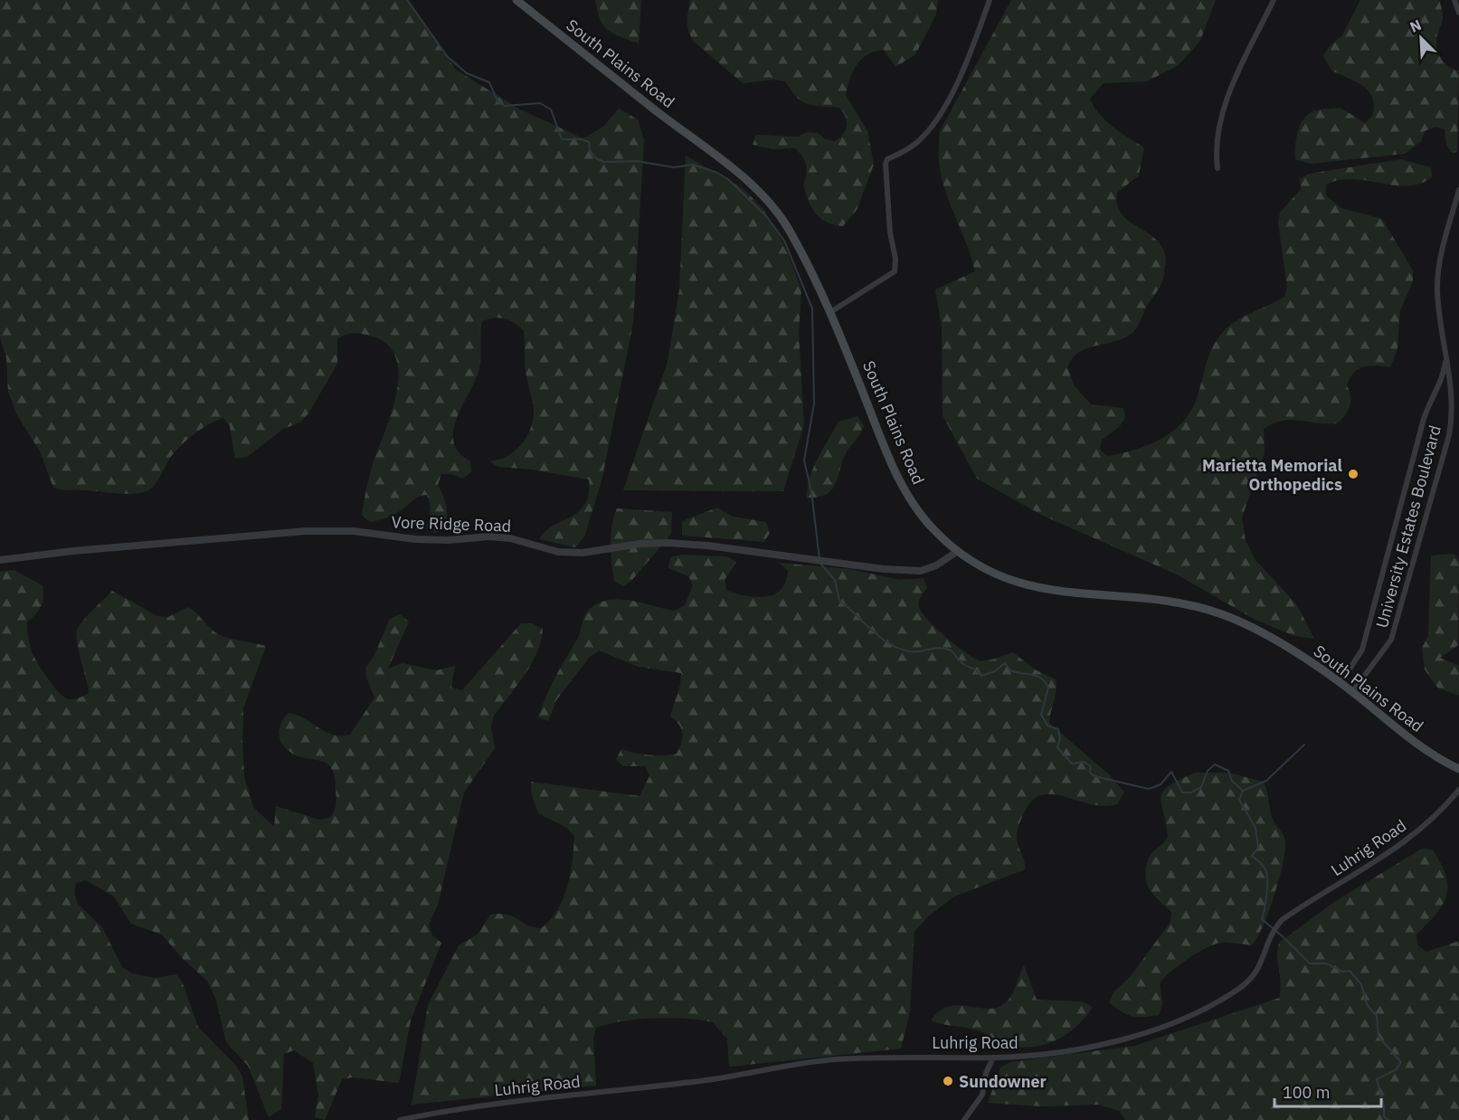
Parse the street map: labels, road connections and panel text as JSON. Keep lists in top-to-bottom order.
{
  "streets": {
    "main road": ["South Plains Road"],
    "street": ["Vore Ridge Road", "University Estates Boulevard", "Luhrig Road"]
  },
  "crossings": [
    ["South Plains Road", "Vore Ridge Road"],
    ["South Plains Road", "University Estates Boulevard"]
  ],
  "places": ["Marietta Memorial Orthopedics", "Sundowner"],
  "scale_bar": "100 m",
  "north": "top left"
}
